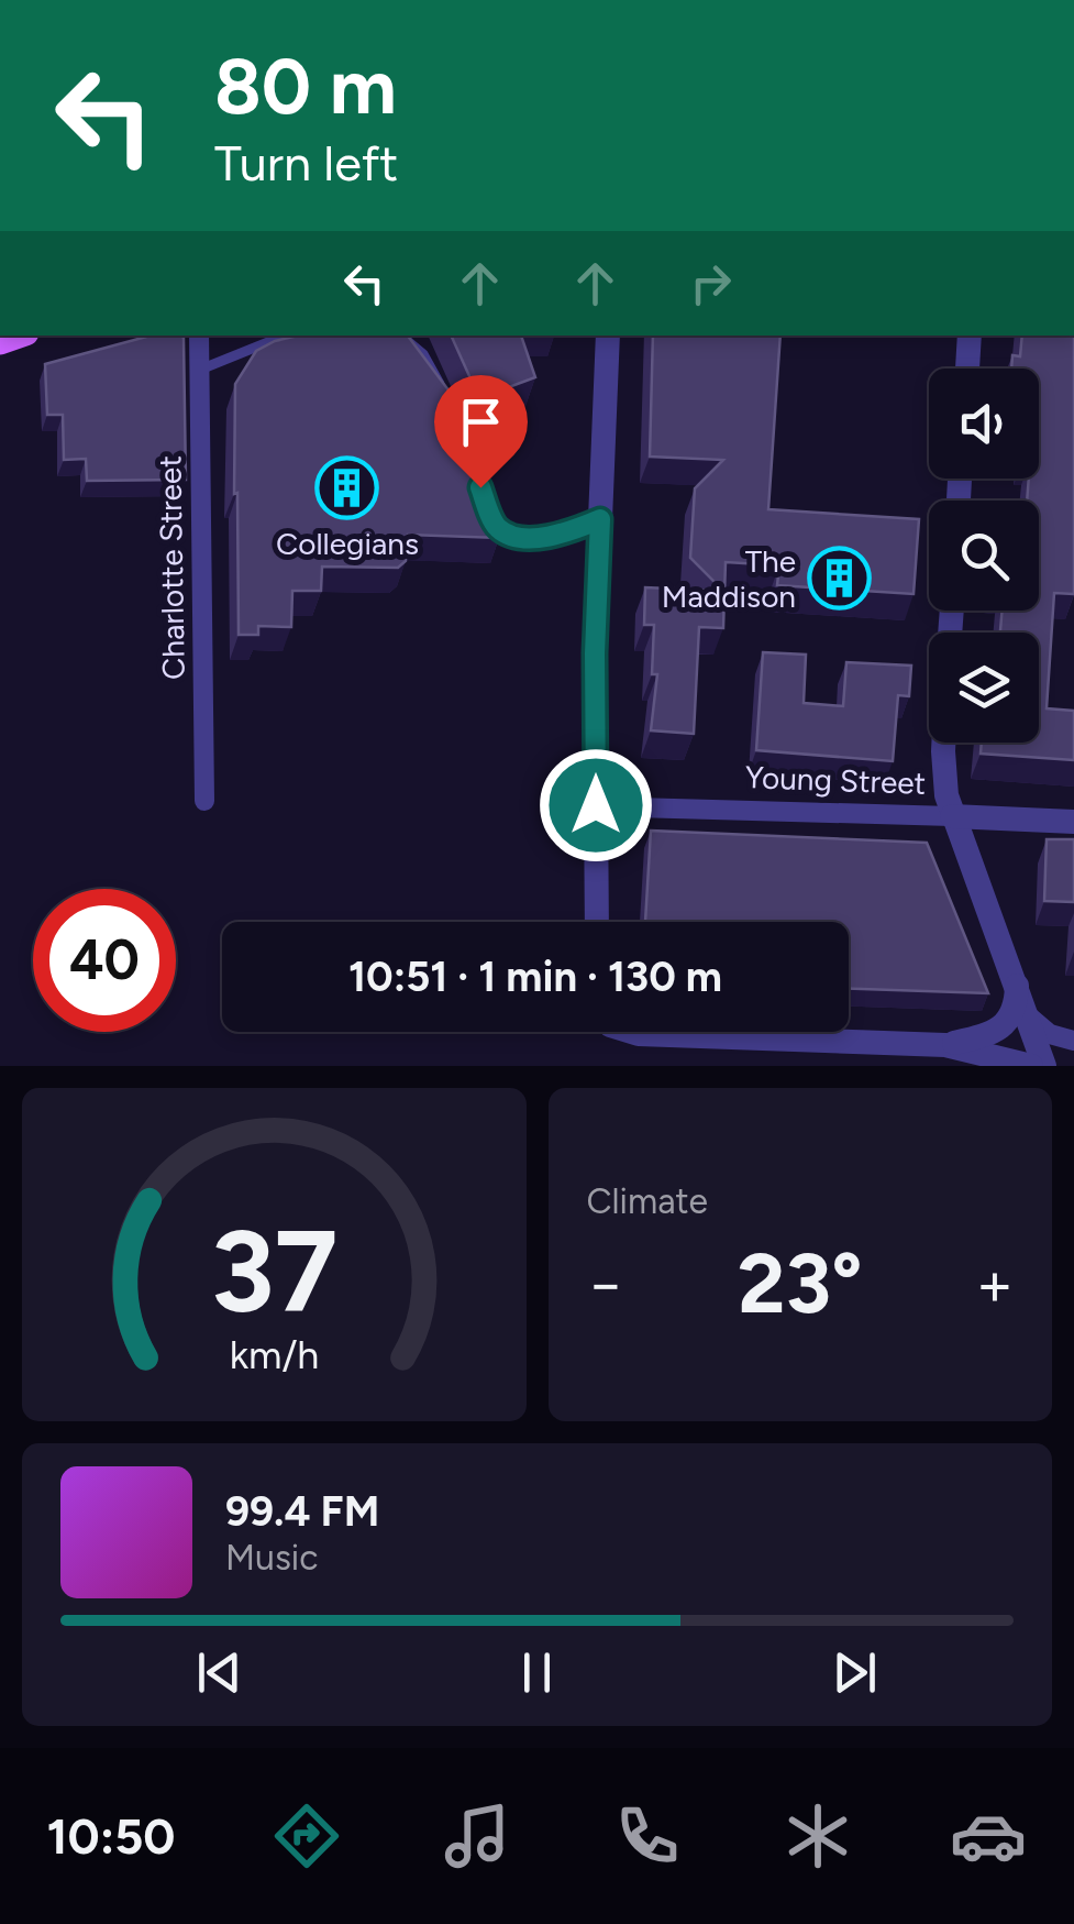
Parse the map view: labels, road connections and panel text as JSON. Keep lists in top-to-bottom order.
{
  "streets": {
    "street": ["Charlotte Street", "Young Street"]
  },
  "places": {
    "building": ["Collegians", "The Maddison"]
  },
  "page": {
    "turn": ["80 m", "Turn left"],
    "limit": "40",
    "trip": "10:51 · 1 min · 130 m",
    "tile": "Climate",
    "heat": ["−", "23°", "+"],
    "song": ["99.4 FM", "Music"],
    "tabs": "10:50",
    "gauge": ["37", "km/h"]
  }
}
